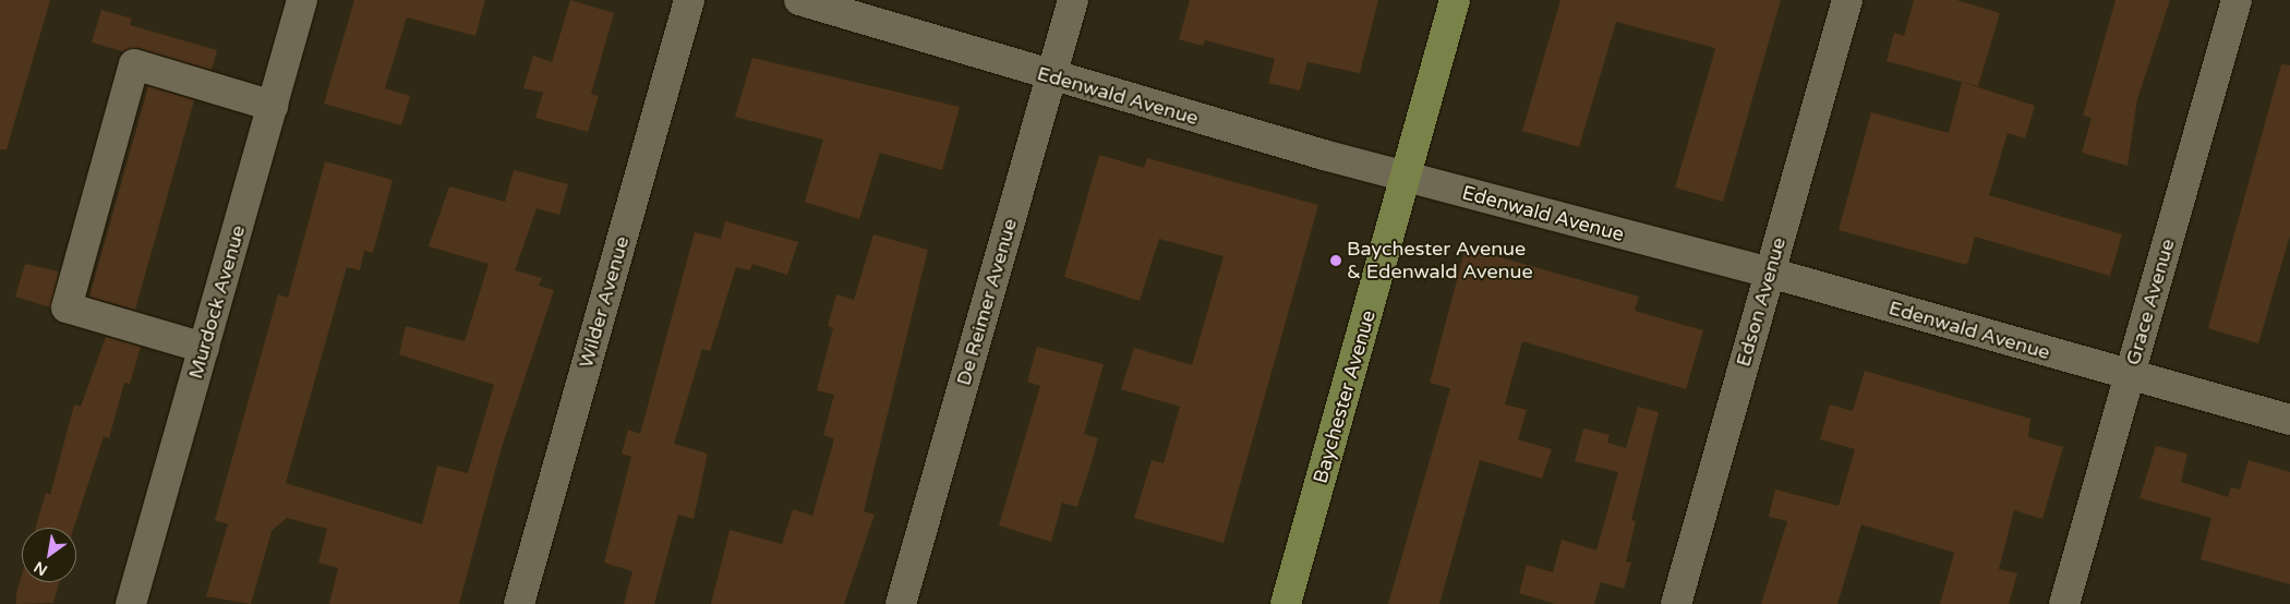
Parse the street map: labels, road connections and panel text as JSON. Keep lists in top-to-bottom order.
{
  "streets": {
    "main road": ["Baychester Avenue"],
    "street": [
      "Edenwald Avenue",
      "Murdock Avenue",
      "Wilder Avenue",
      "De Reimer Avenue",
      "Edson Avenue",
      "Grace Avenue"
    ]
  },
  "crossings": [
    ["Edenwald Avenue", "De Reimer Avenue"],
    ["Edenwald Avenue", "Edson Avenue"],
    ["Edenwald Avenue", "Grace Avenue"],
    ["Edenwald Avenue", "Baychester Avenue"]
  ],
  "places": ["Baychester Avenue & Edenwald Avenue"],
  "north": "bottom left"
}
